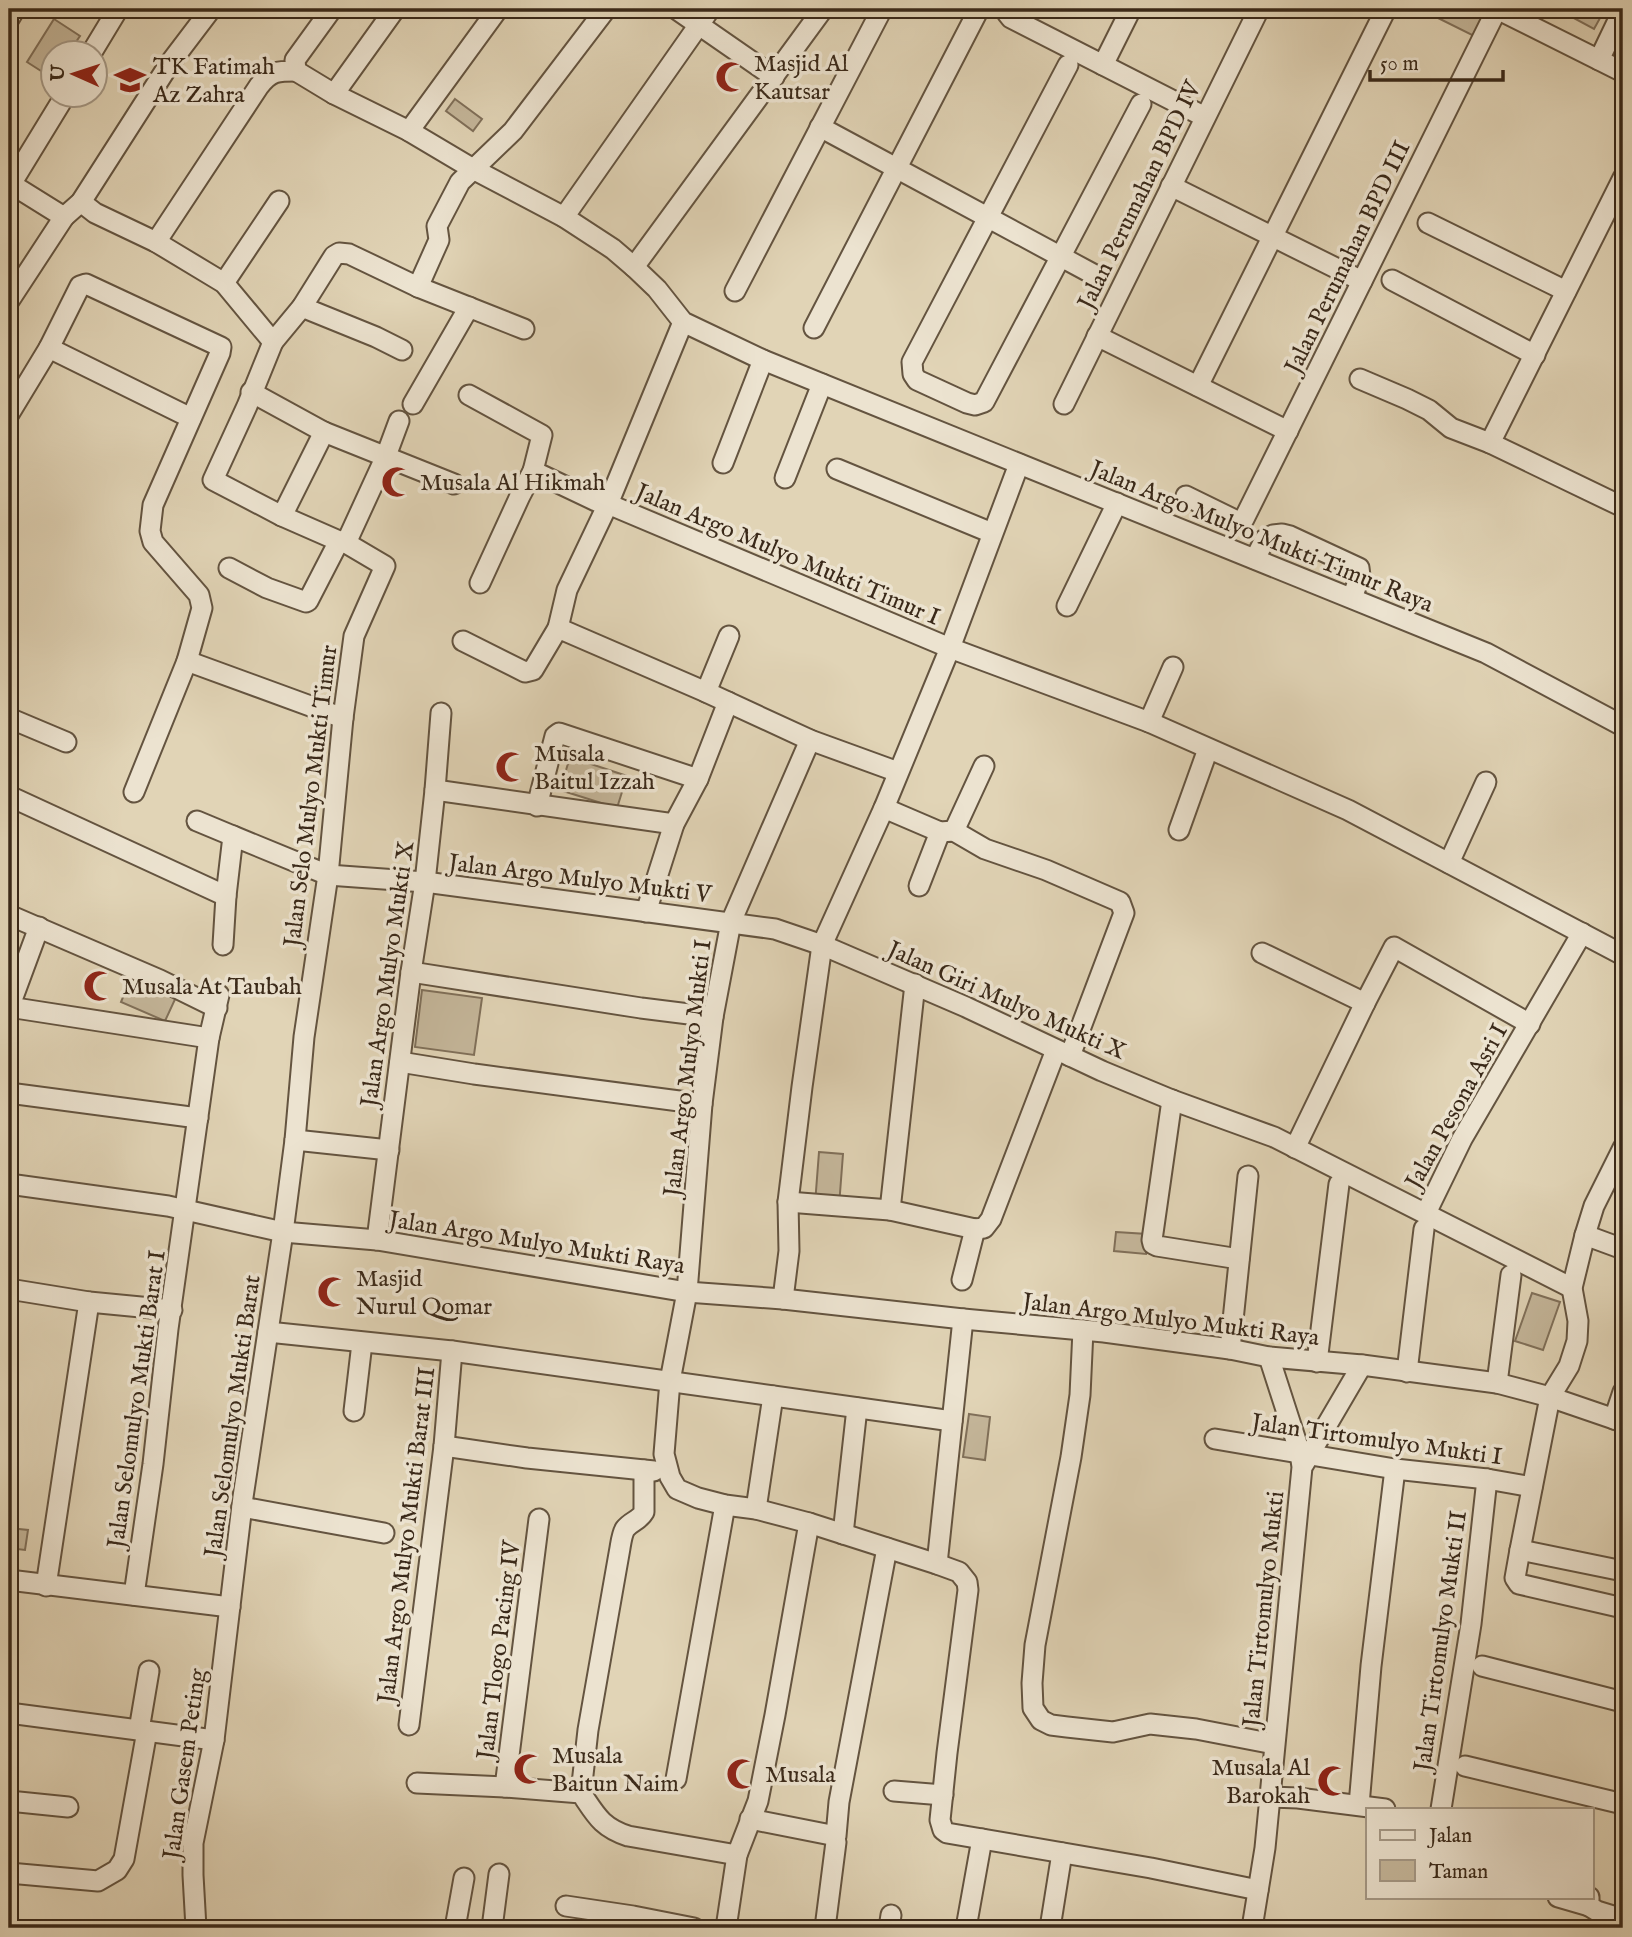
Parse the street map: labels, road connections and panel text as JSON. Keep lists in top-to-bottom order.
{
  "streets": {
    "street": [
      "Jalan Perumahan BPD IV",
      "Jalan Perumahan BPD III",
      "Jalan Argo Mulyo Mukti Timur Raya",
      "Jalan Argo Mulyo Mukti Timur I",
      "Jalan Selo Mulyo Mukti Timur",
      "Jalan Argo Mulyo Mukti V",
      "Jalan Argo Mulyo Mukti X",
      "Jalan Giri Mulyo Mukti X",
      "Jalan Argo Mulyo Mukti I",
      "Jalan Pesona Asri I",
      "Jalan Argo Mulyo Mukti Raya",
      "Jalan Selomulyo Mukti Barat I",
      "Jalan Selomulyo Mukti Barat",
      "Jalan Tirtomulyo Mukti I",
      "Jalan Argo Mulyo Mukti Barat III",
      "Jalan Tirtomulyo Mukti",
      "Jalan Tirtomulyo Mukti II",
      "Jalan Tlogo Pacing IV",
      "Jalan Gasem Peting"
    ]
  },
  "crossings": [
    ["Jalan Argo Mulyo Mukti Timur I", "Jalan Pesona Asri I"],
    ["Jalan Selo Mulyo Mukti Timur", "Jalan Argo Mulyo Mukti V"],
    ["Jalan Selo Mulyo Mukti Timur", "Jalan Argo Mulyo Mukti Raya"],
    ["Jalan Selo Mulyo Mukti Timur", "Jalan Selomulyo Mukti Barat"],
    ["Jalan Argo Mulyo Mukti V", "Jalan Argo Mulyo Mukti X"],
    ["Jalan Argo Mulyo Mukti V", "Jalan Giri Mulyo Mukti X"],
    ["Jalan Argo Mulyo Mukti V", "Jalan Argo Mulyo Mukti I"],
    ["Jalan Argo Mulyo Mukti X", "Jalan Argo Mulyo Mukti Raya"],
    ["Jalan Giri Mulyo Mukti X", "Jalan Pesona Asri I"],
    ["Jalan Argo Mulyo Mukti I", "Jalan Argo Mulyo Mukti Raya"],
    ["Jalan Argo Mulyo Mukti Raya", "Jalan Selomulyo Mukti Barat I"],
    ["Jalan Argo Mulyo Mukti Raya", "Jalan Selomulyo Mukti Barat"],
    ["Jalan Argo Mulyo Mukti Raya", "Jalan Tirtomulyo Mukti"],
    ["Jalan Selomulyo Mukti Barat", "Jalan Gasem Peting"],
    ["Jalan Tirtomulyo Mukti I", "Jalan Tirtomulyo Mukti"],
    ["Jalan Tirtomulyo Mukti I", "Jalan Tirtomulyo Mukti II"]
  ],
  "places": {
    "mosque": [
      "Masjid Al Kautsar",
      "Musala Al Hikmah",
      "Musala Baitul Izzah",
      "Musala At Taubah",
      "Masjid Nurul Qomar",
      "Musala Baitun Naim",
      "Musala",
      "Musala Al Barokah"
    ],
    "school or university": ["TK Fatimah Az Zahra"]
  },
  "legend": ["Jalan", "Taman"],
  "scale_bar": "50 m",
  "north": "left"
}
